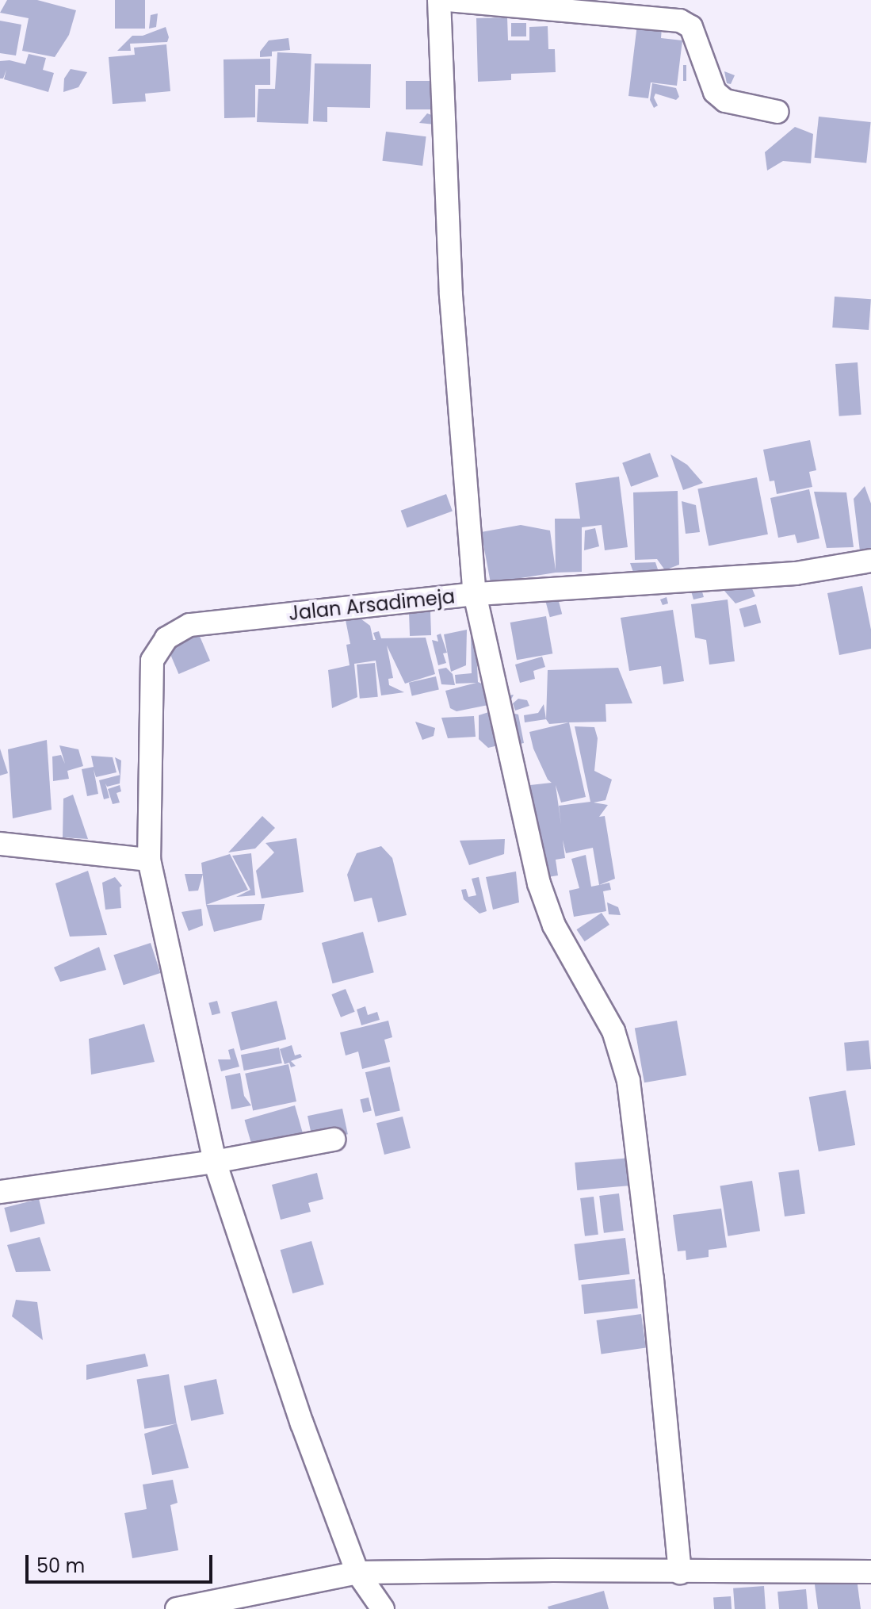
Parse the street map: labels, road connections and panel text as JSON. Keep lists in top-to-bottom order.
{
  "streets": {
    "street": ["Jalan Arsadimeja"]
  },
  "scale_bar": "50 m"
}
